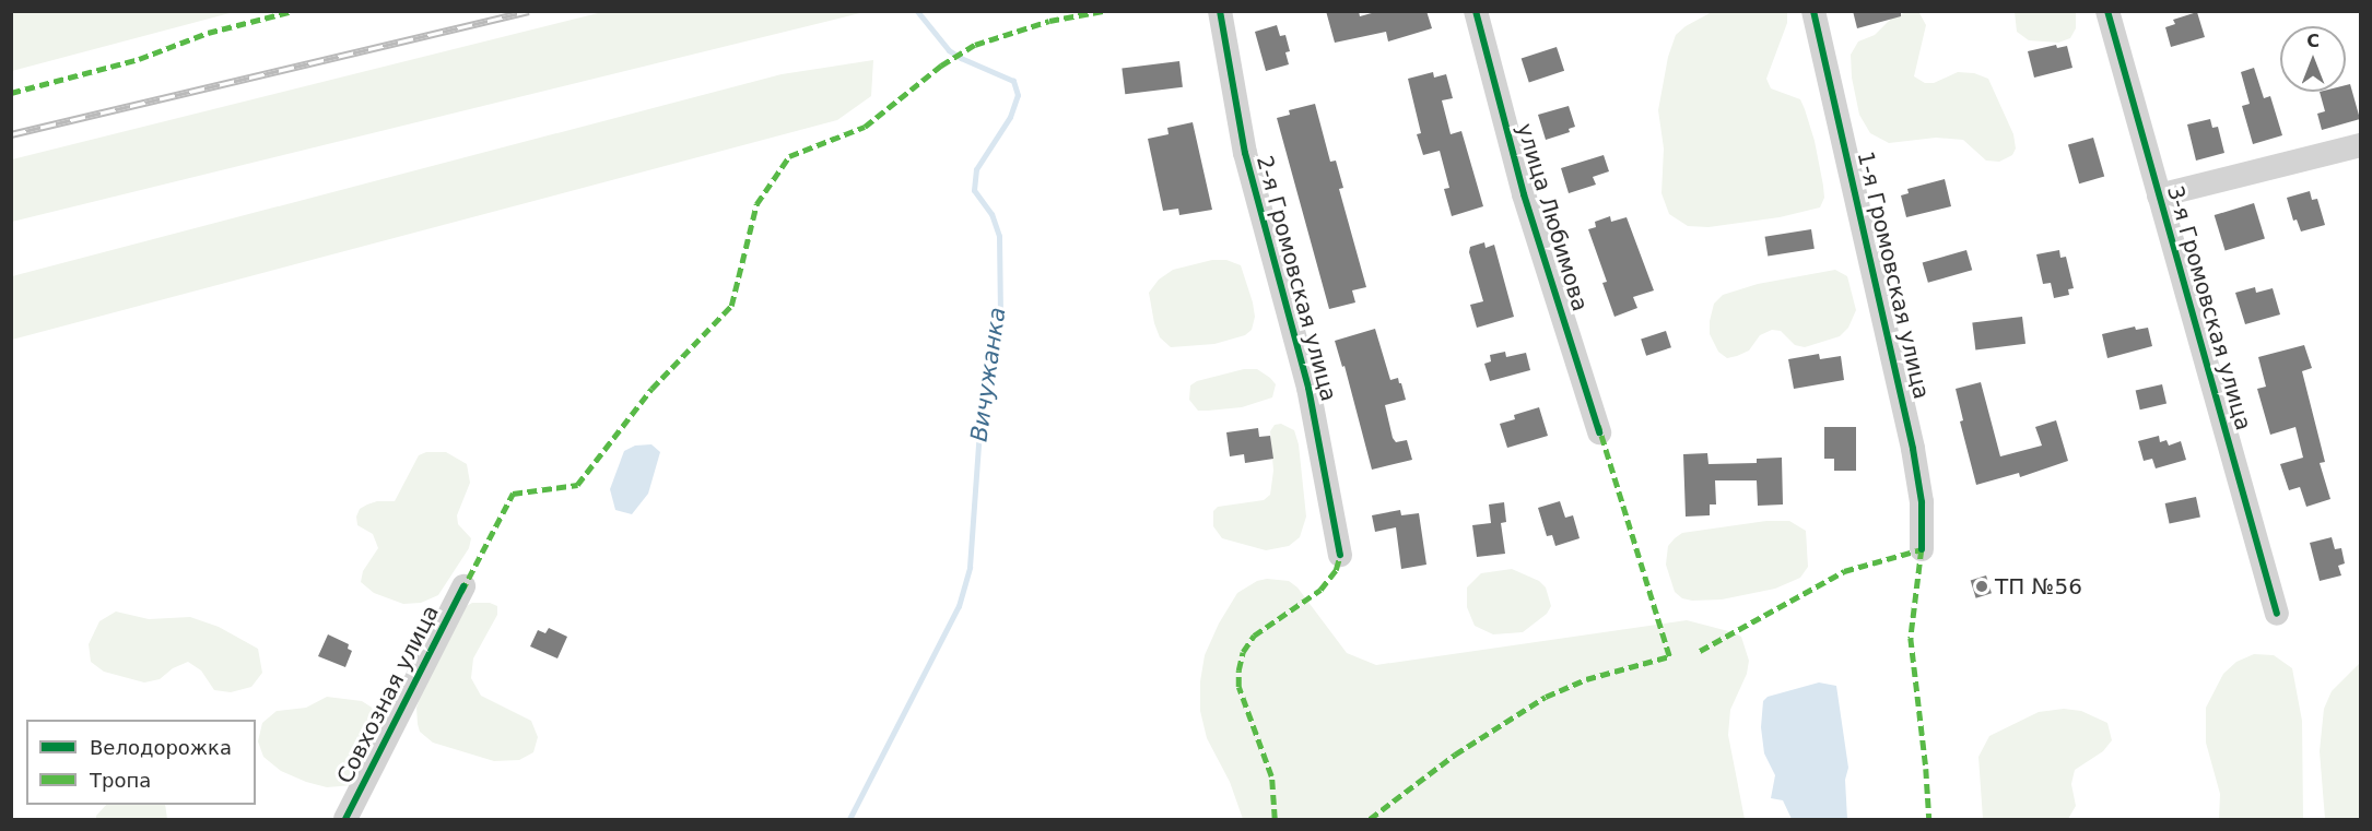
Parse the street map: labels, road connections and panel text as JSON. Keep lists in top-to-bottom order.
{
  "streets": {
    "street": [
      "улица Любимова",
      "1-я Громовская улица",
      "2-я Громовская улица",
      "3-я Громовская улица",
      "Совхозная улица"
    ]
  },
  "water": ["Вичужанка"],
  "places": ["ТП №56"],
  "legend": ["Велодорожка", "Тропа"],
  "north": "top"
}
